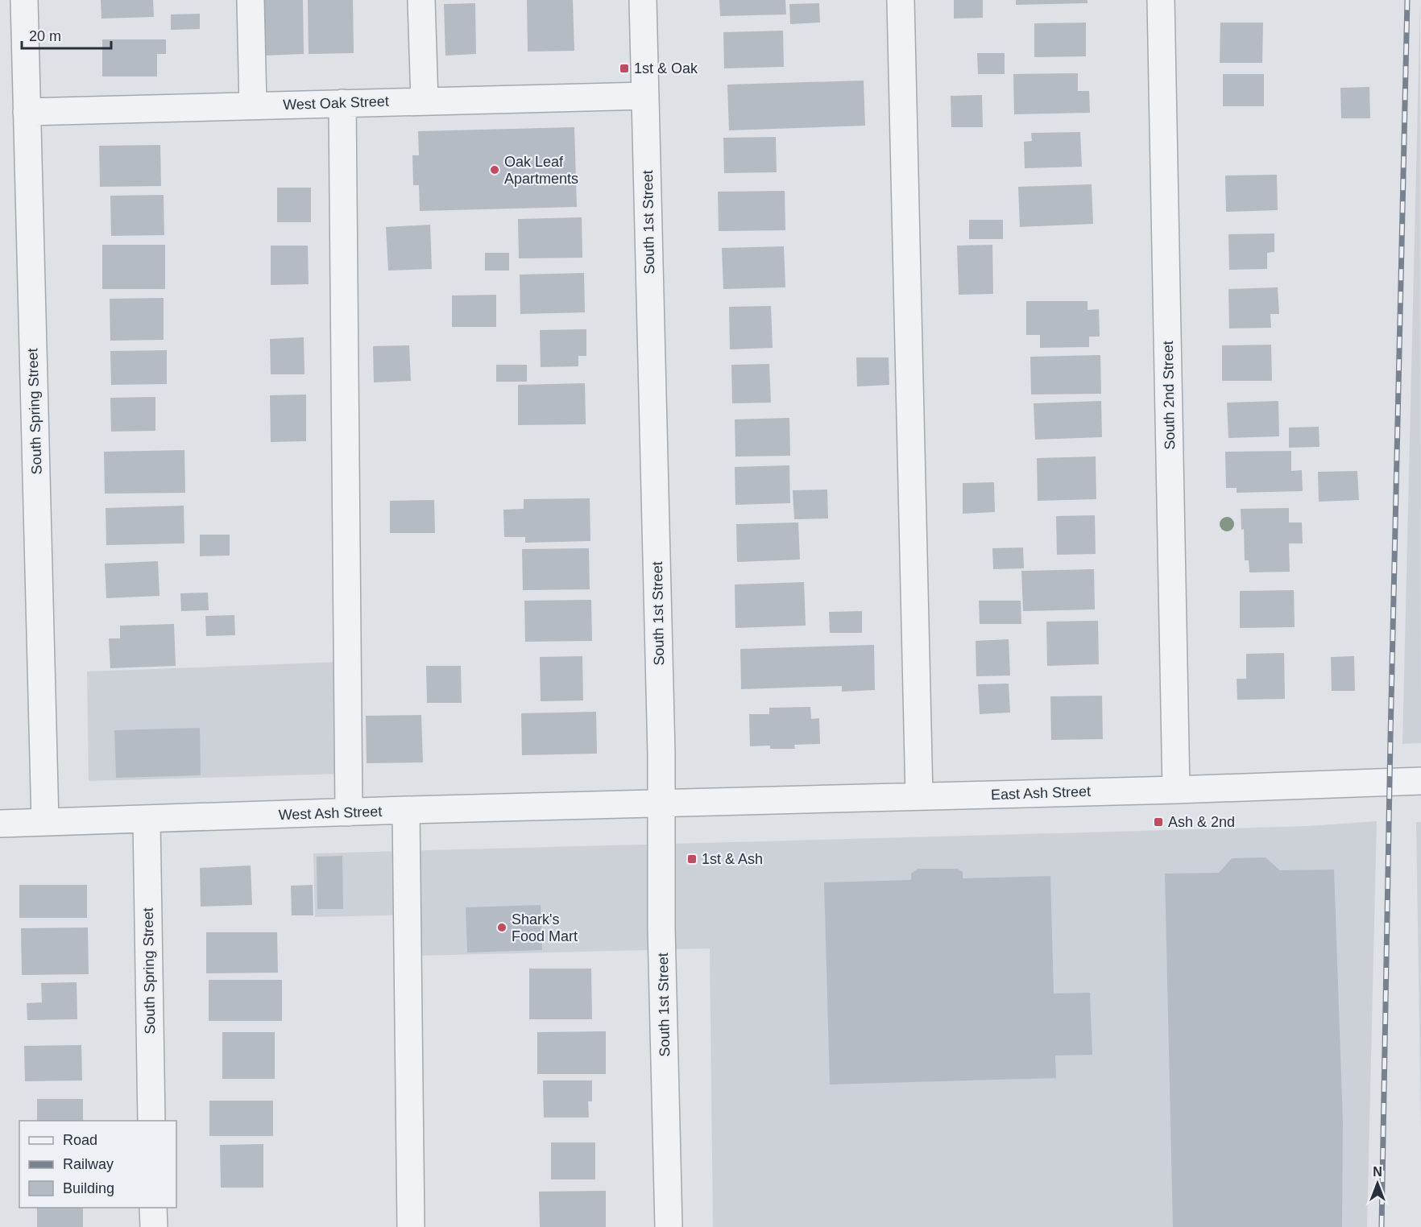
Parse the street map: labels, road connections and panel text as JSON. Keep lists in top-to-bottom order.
{
  "streets": {
    "street": [
      "West Oak Street",
      "South 1st Street",
      "South 2nd Street",
      "South Spring Street",
      "East Ash Street",
      "West Ash Street"
    ]
  },
  "crossings": [
    ["West Oak Street", "South 1st Street"],
    ["West Oak Street", "South Spring Street"],
    ["South 1st Street", "East Ash Street"],
    ["South 1st Street", "West Ash Street"],
    ["South 2nd Street", "East Ash Street"],
    ["South Spring Street", "West Ash Street"],
    ["East Ash Street", "West Ash Street"]
  ],
  "places": {
    "transit": ["1st & Oak", "Ash & 2nd", "1st & Ash"],
    "other": ["Oak Leaf Apartments", "Shark's Food Mart"]
  },
  "legend": ["Road", "Railway", "Building"],
  "scale_bar": "20 m",
  "north": "top"
}
